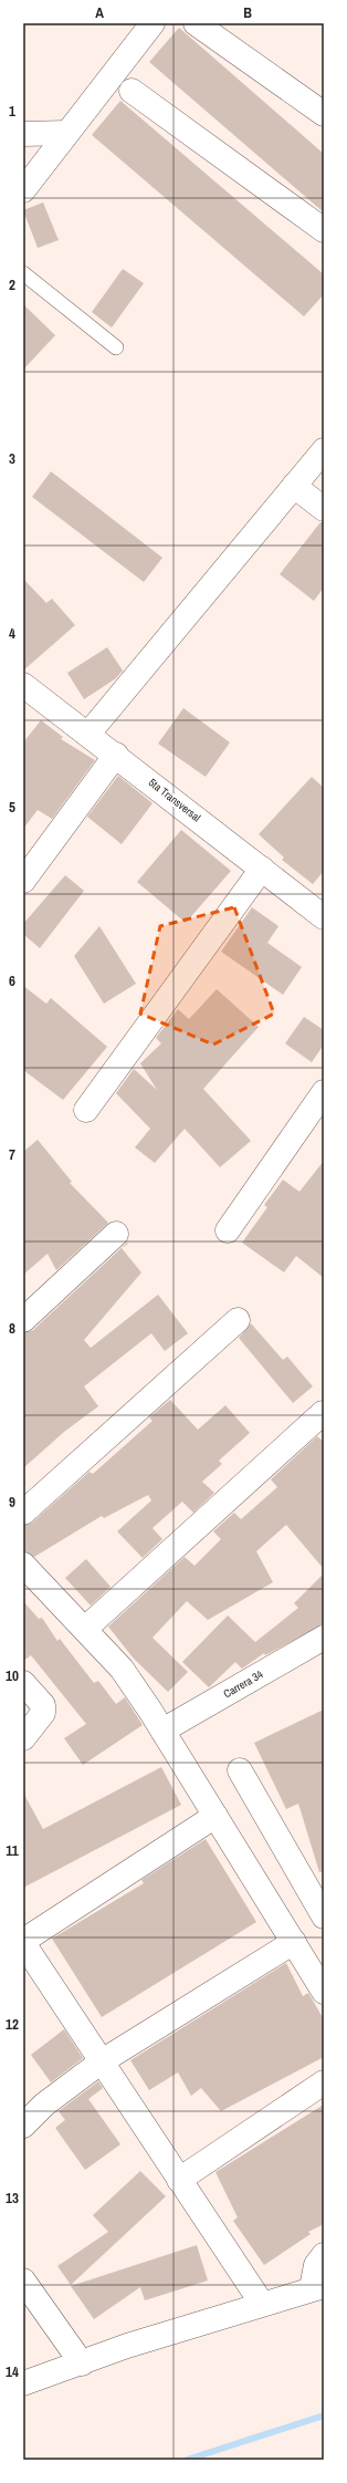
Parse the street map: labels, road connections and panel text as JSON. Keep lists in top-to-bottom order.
{
  "streets": {
    "street": ["5ta Transversal", "Carrera 34"]
  },
  "grid": {
    "columns": ["A", "B"],
    "rows": [
      "1",
      "2",
      "3",
      "4",
      "5",
      "6",
      "7",
      "8",
      "9",
      "10",
      "11",
      "12",
      "13",
      "14"
    ]
  }
}
